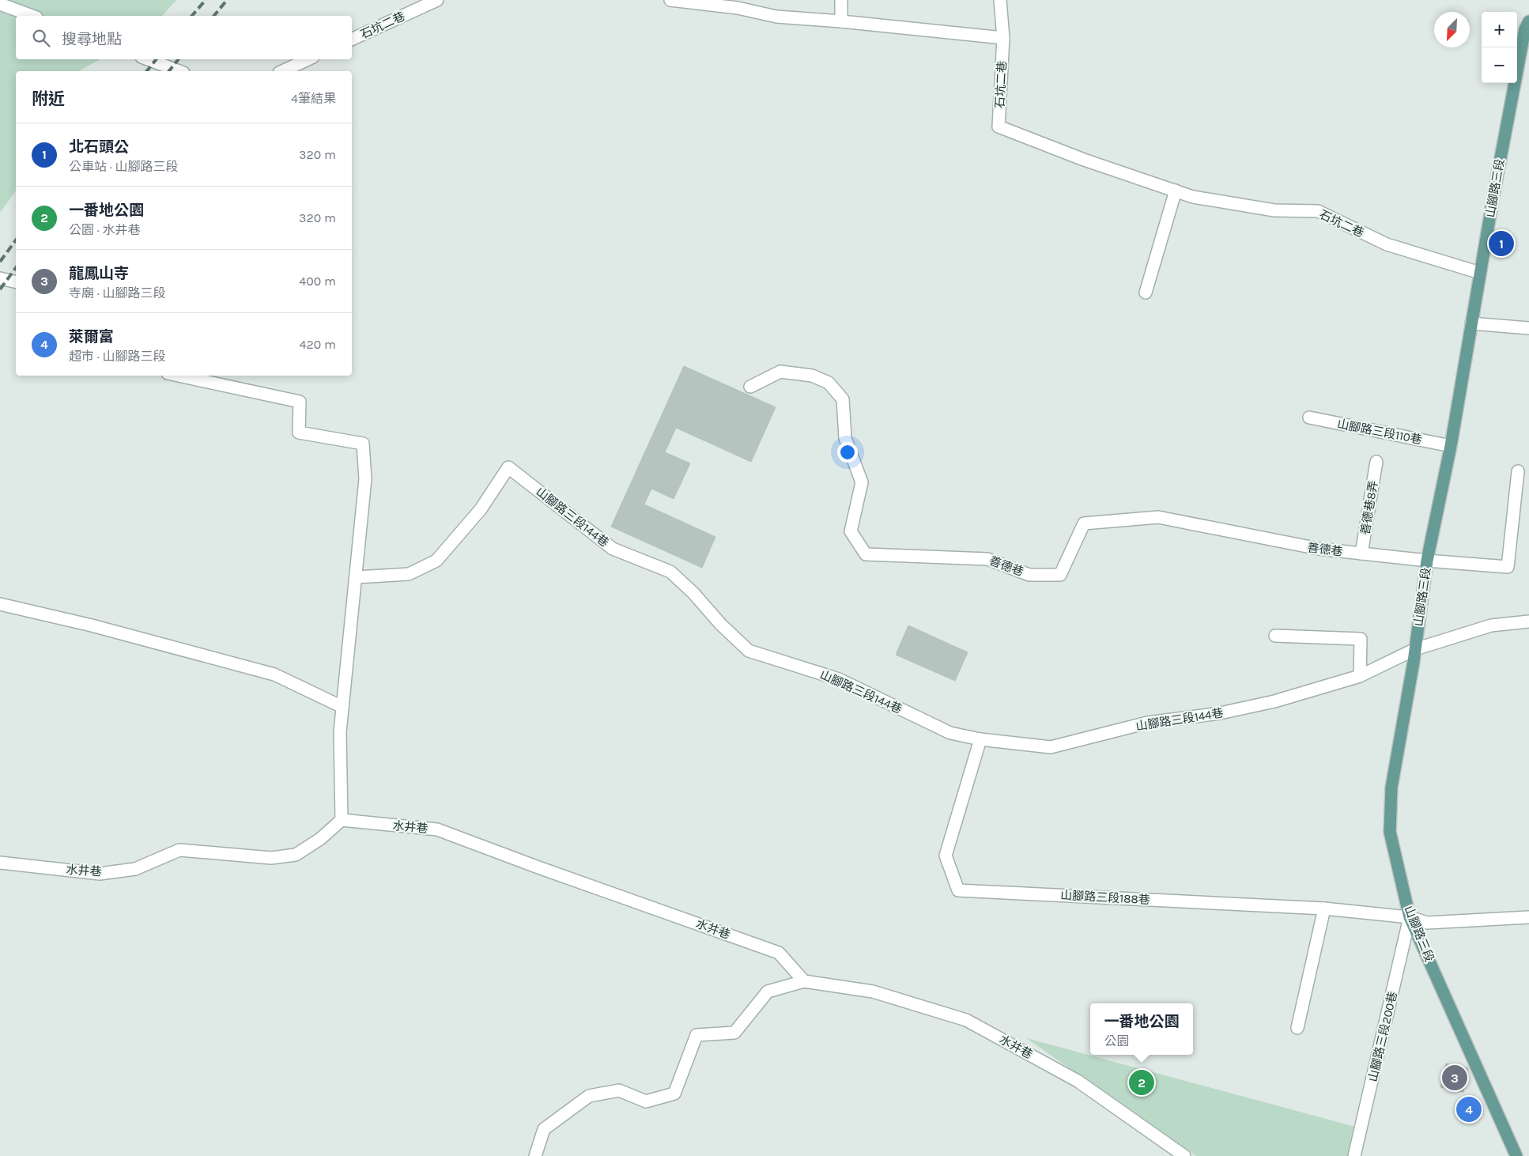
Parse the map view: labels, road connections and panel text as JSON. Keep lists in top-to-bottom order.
{
  "streets": {
    "main road": ["山腳路三段"],
    "street": [
      "石坑二巷",
      "山腳路三段110巷",
      "善德巷8弄",
      "山腳路三段144巷",
      "善德巷",
      "水井巷",
      "山腳路三段188巷",
      "山腳路三段200巷"
    ]
  },
  "crossings": [
    ["石坑二巷", "山腳路三段"],
    ["山腳路三段", "山腳路三段110巷"],
    ["山腳路三段", "山腳路三段144巷"],
    ["山腳路三段", "善德巷"],
    ["山腳路三段", "山腳路三段188巷"],
    ["山腳路三段", "山腳路三段200巷"],
    ["善德巷8弄", "善德巷"],
    ["山腳路三段144巷", "山腳路三段188巷"],
    ["山腳路三段188巷", "山腳路三段200巷"]
  ],
  "north": "bottom left",
  "page": {
    "map_buttons": ["+", "−"],
    "search": "搜尋地點",
    "heading": ["附近", "4筆結果"],
    "list": [
      {
        "mark": "1",
        "name": "北石頭公",
        "note": "公車站 · 山腳路三段",
        "value": "320 m"
      },
      {
        "mark": "2",
        "name": "一番地公園",
        "note": "公園 · 水井巷",
        "value": "320 m"
      },
      {
        "mark": "3",
        "name": "龍鳳山寺",
        "note": "寺廟 · 山腳路三段",
        "value": "400 m"
      },
      {
        "mark": "4",
        "name": "萊爾富",
        "note": "超市 · 山腳路三段",
        "value": "420 m"
      }
    ],
    "pins": [
      "1",
      "3",
      "2",
      "4"
    ],
    "popup": ["一番地公園", "公園"]
  }
}
